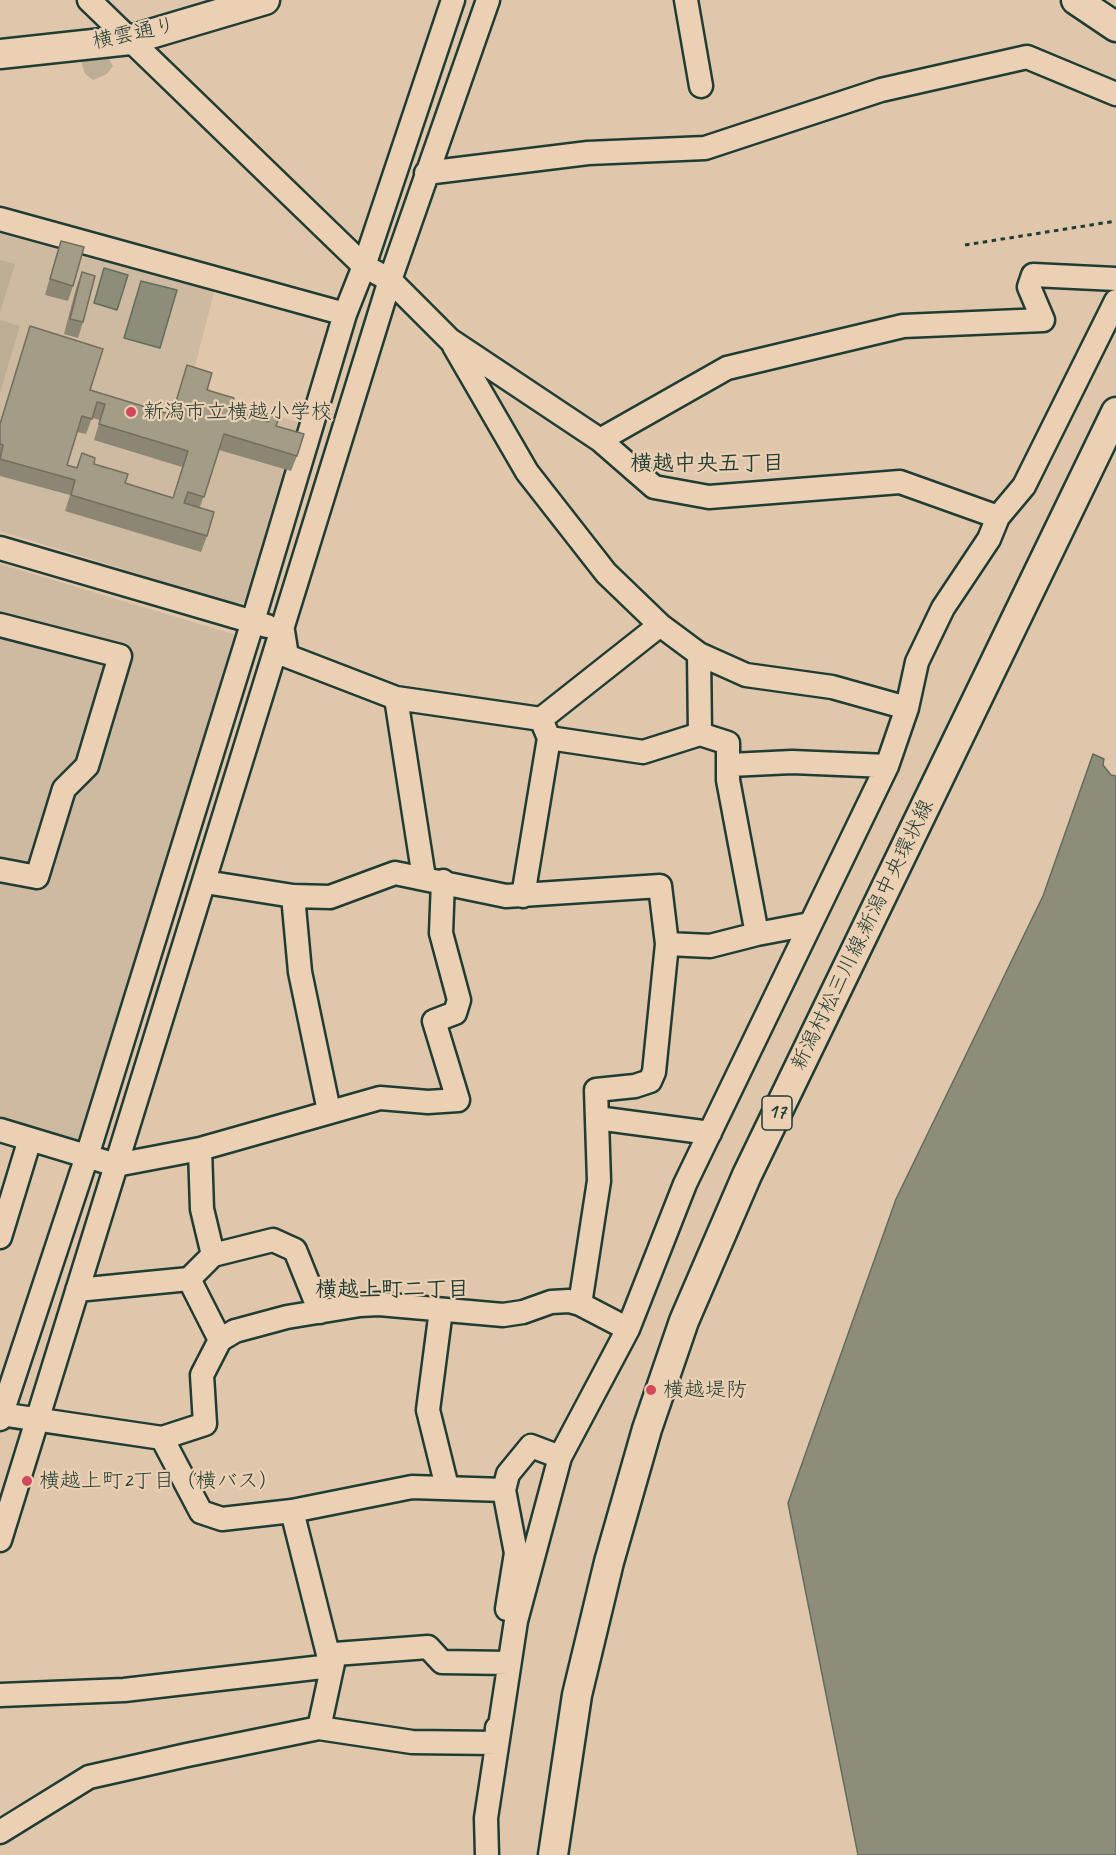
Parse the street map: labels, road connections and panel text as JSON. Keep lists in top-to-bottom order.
{
  "streets": {
    "main road": ["横雲通り", "新潟村松三川線;新潟中央環状線", "17"]
  },
  "districts": ["横越中央五丁目", "横越上町二丁目"],
  "places": ["新潟市立横越小学校", "横越堤防", "横越上町2丁目（横バス）"]
}
